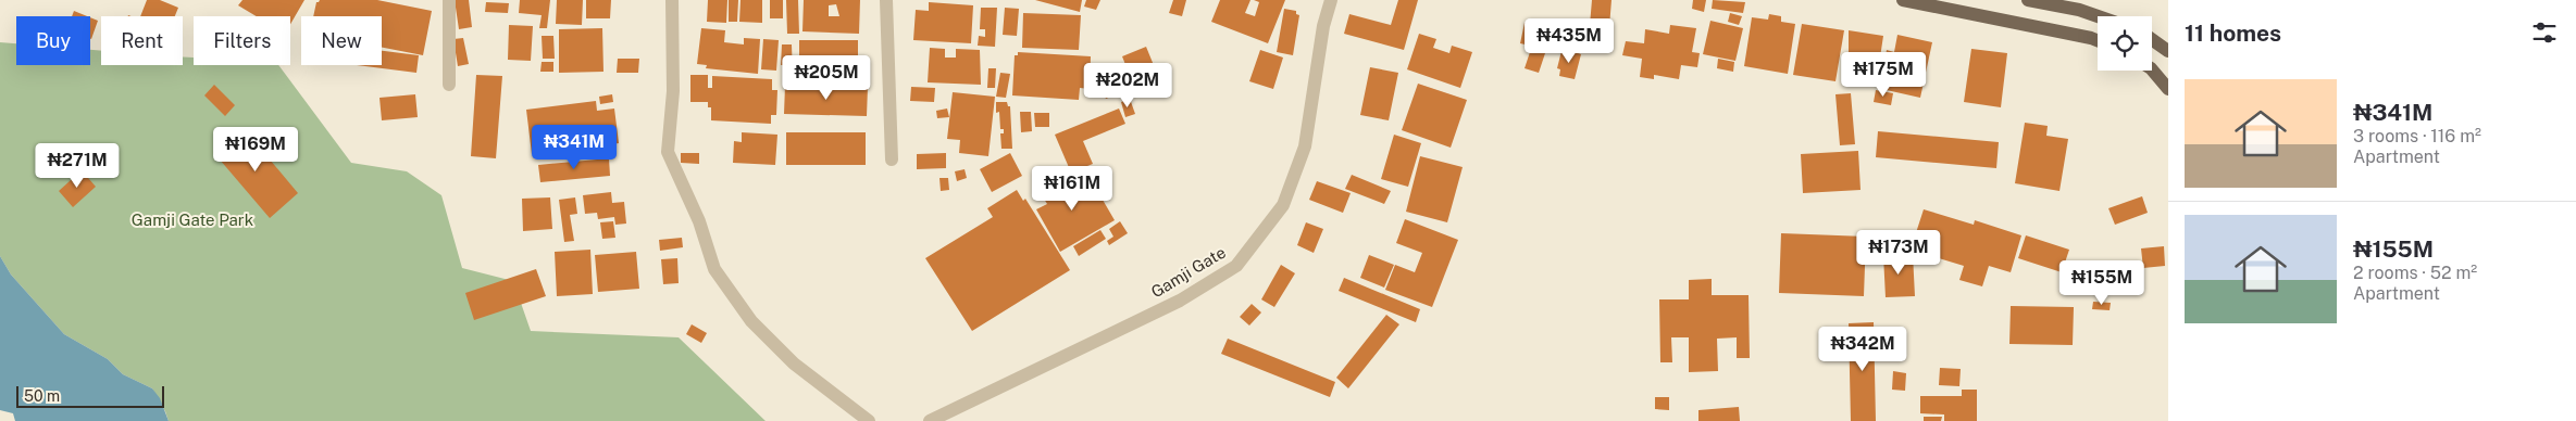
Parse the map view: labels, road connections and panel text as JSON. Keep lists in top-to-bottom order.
{
  "streets": {
    "street": ["Gamji Gate"]
  },
  "parks": ["Gamji Gate Park"],
  "scale_bar": "50 m",
  "page": {
    "heading": "11 homes",
    "chip": [
      "Buy",
      "Rent",
      "Filters",
      "New"
    ],
    "price": [
      "₦435M",
      "₦175M",
      "₦205M",
      "₦202M",
      "₦341M",
      "₦169M",
      "₦271M",
      "₦161M",
      "₦173M",
      "₦155M",
      "₦342M"
    ],
    "list": [
      {
        "name": "₦341M",
        "note": "3 rooms · 116 m² · Apartment"
      },
      {
        "name": "₦155M",
        "note": "2 rooms · 52 m² · Apartment"
      }
    ],
    "scale": "50 m"
  }
}
